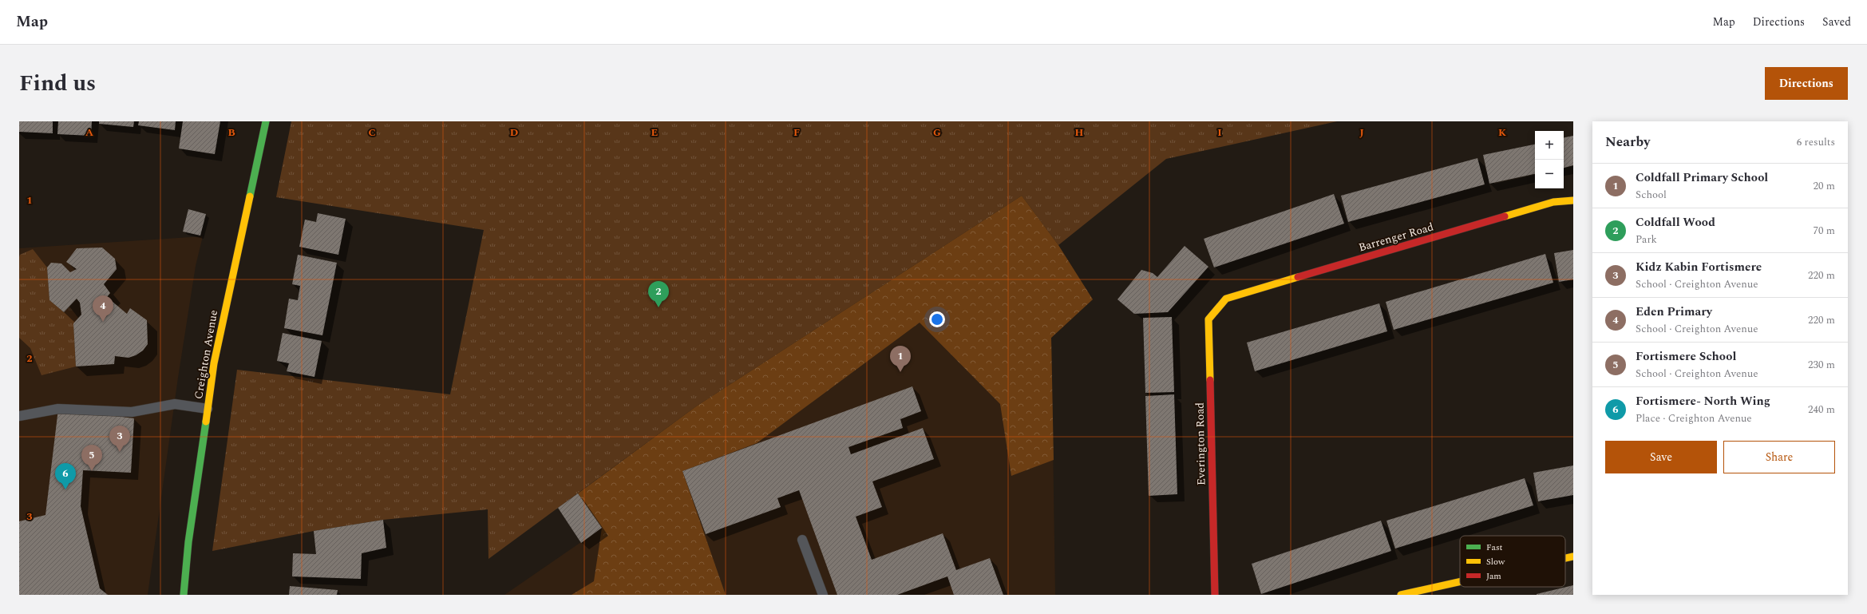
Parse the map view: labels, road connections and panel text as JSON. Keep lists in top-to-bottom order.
{
  "streets": {
    "street": ["Barrenger Road", "Creighton Avenue", "Everington Road"]
  },
  "crossings": [
    ["Barrenger Road", "Everington Road"]
  ],
  "legend": ["Fast", "Slow", "Jam"],
  "page": {
    "header": "Map",
    "nav": ["Map", "Directions", "Saved"],
    "title": "Find us",
    "buttons": [
      "Directions",
      ["Save", "Share"]
    ],
    "heading": ["Nearby", "6 results"],
    "map_buttons": ["+", "−"],
    "list": [
      {
        "mark": "1",
        "name": "Coldfall Primary School",
        "note": "School",
        "value": "20 m"
      },
      {
        "mark": "2",
        "name": "Coldfall Wood",
        "note": "Park",
        "value": "70 m"
      },
      {
        "mark": "3",
        "name": "Kidz Kabin Fortismere",
        "note": "School · Creighton Avenue",
        "value": "220 m"
      },
      {
        "mark": "4",
        "name": "Eden Primary",
        "note": "School · Creighton Avenue",
        "value": "220 m"
      },
      {
        "mark": "5",
        "name": "Fortismere School",
        "note": "School · Creighton Avenue",
        "value": "230 m"
      },
      {
        "mark": "6",
        "name": "Fortismere- North Wing",
        "note": "Place · Creighton Avenue",
        "value": "240 m"
      }
    ],
    "pins": [
      "2",
      "4",
      "1",
      "3",
      "5",
      "6"
    ]
  },
  "grid": {
    "columns": [
      "A",
      "B",
      "C",
      "D",
      "E",
      "F",
      "G",
      "H",
      "I",
      "J",
      "K"
    ],
    "rows": ["1", "2", "3"]
  }
}
